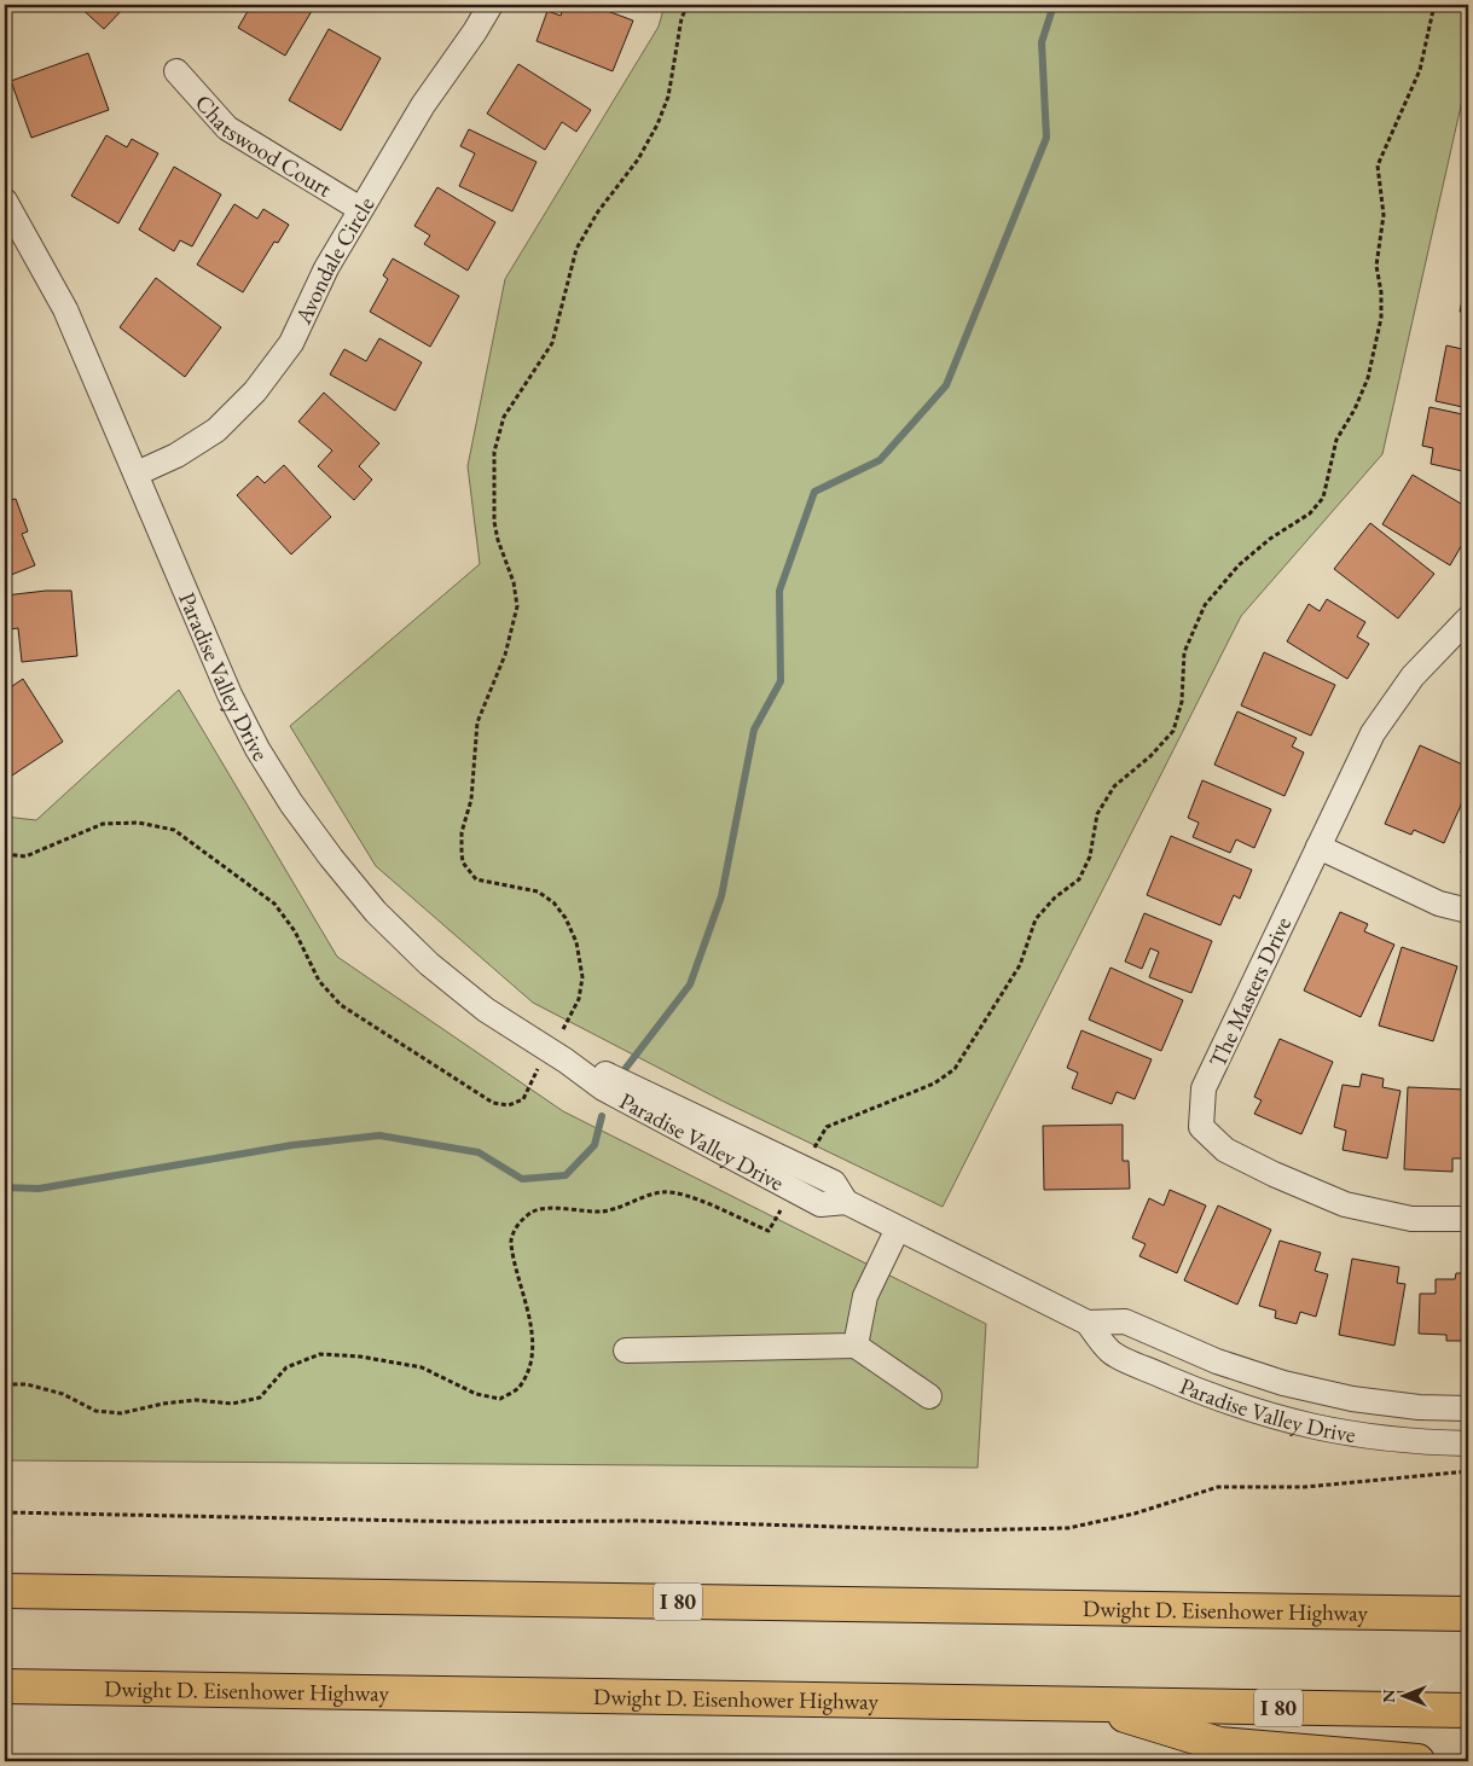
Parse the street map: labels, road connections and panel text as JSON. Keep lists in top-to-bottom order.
{
  "streets": {
    "highway": ["I 80", "Dwight D. Eisenhower Highway"],
    "street": [
      "Chatswood Court",
      "Avondale Circle",
      "Paradise Valley Drive",
      "The Masters Drive"
    ]
  },
  "crossings": [
    ["Chatswood Court", "Avondale Circle"],
    ["Avondale Circle", "Paradise Valley Drive"]
  ],
  "north": "left"
}
